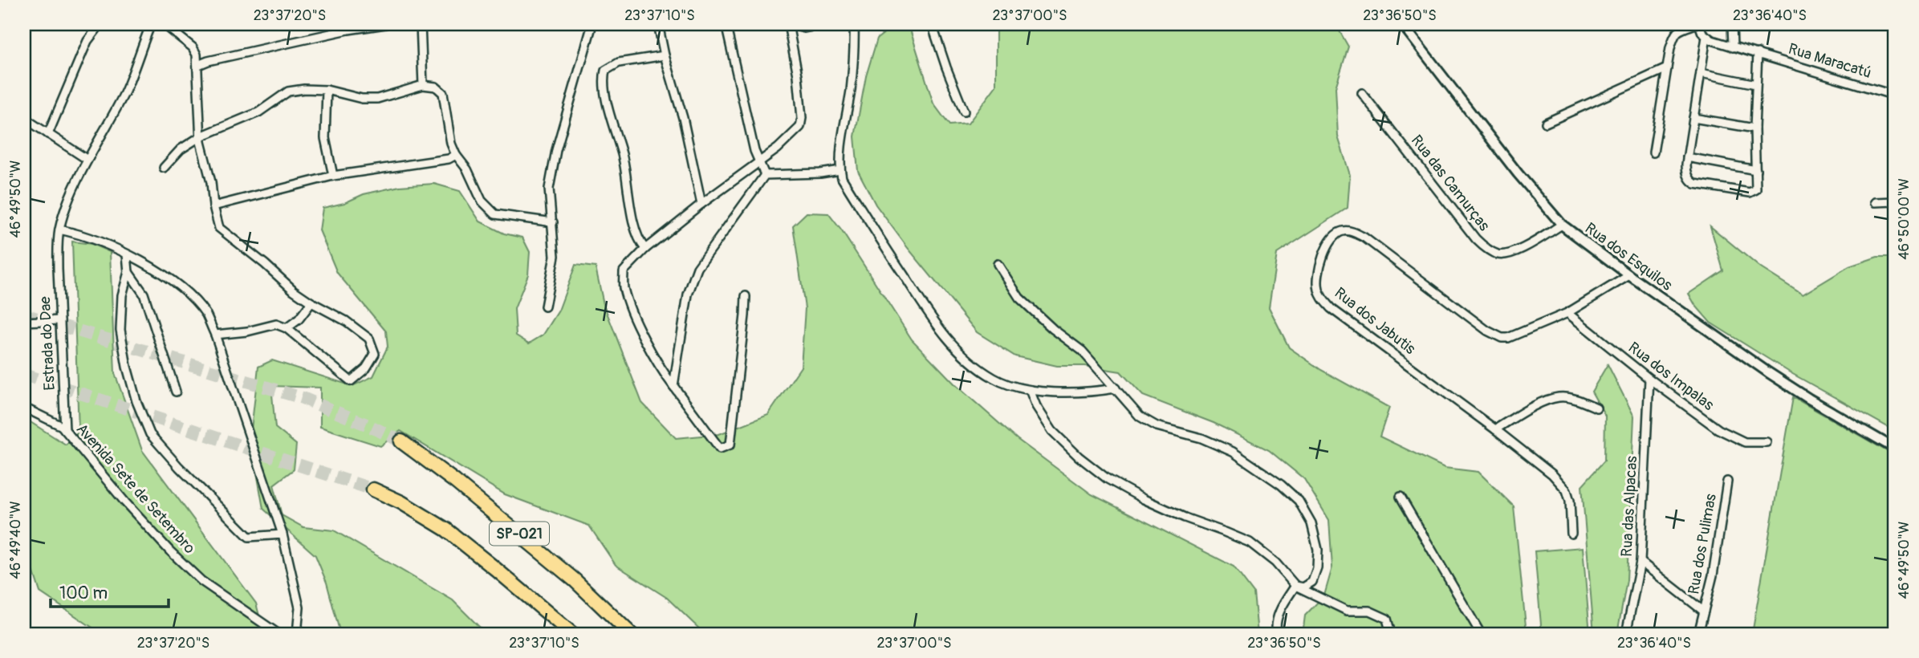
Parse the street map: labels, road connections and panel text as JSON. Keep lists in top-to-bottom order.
{
  "streets": {
    "highway": ["SP-021"],
    "street": [
      "Rua Maracatú",
      "Rua das Camurças",
      "Rua dos Esquilos",
      "Rua dos Jabutis",
      "Estrada do Dae",
      "Rua dos Impalas",
      "Avenida Sete de Setembro",
      "Rua das Alpacas",
      "Rua dos Pulimas"
    ]
  },
  "crossings": [
    ["Rua das Camurças", "Rua dos Esquilos"],
    ["Rua dos Esquilos", "Rua dos Jabutis"],
    ["Rua dos Jabutis", "Rua dos Impalas"],
    ["Estrada do Dae", "Avenida Sete de Setembro"],
    ["Rua dos Impalas", "Rua das Alpacas"]
  ],
  "scale_bar": "100 m",
  "coordinates": [
    "23°37'20\"S",
    "23°37'10\"S",
    "23°37'00\"S",
    "23°36'50\"S",
    "23°36'40\"S",
    "46°49'50\"W",
    "46°50'00\"W",
    "46°49'40\"W"
  ]
}
